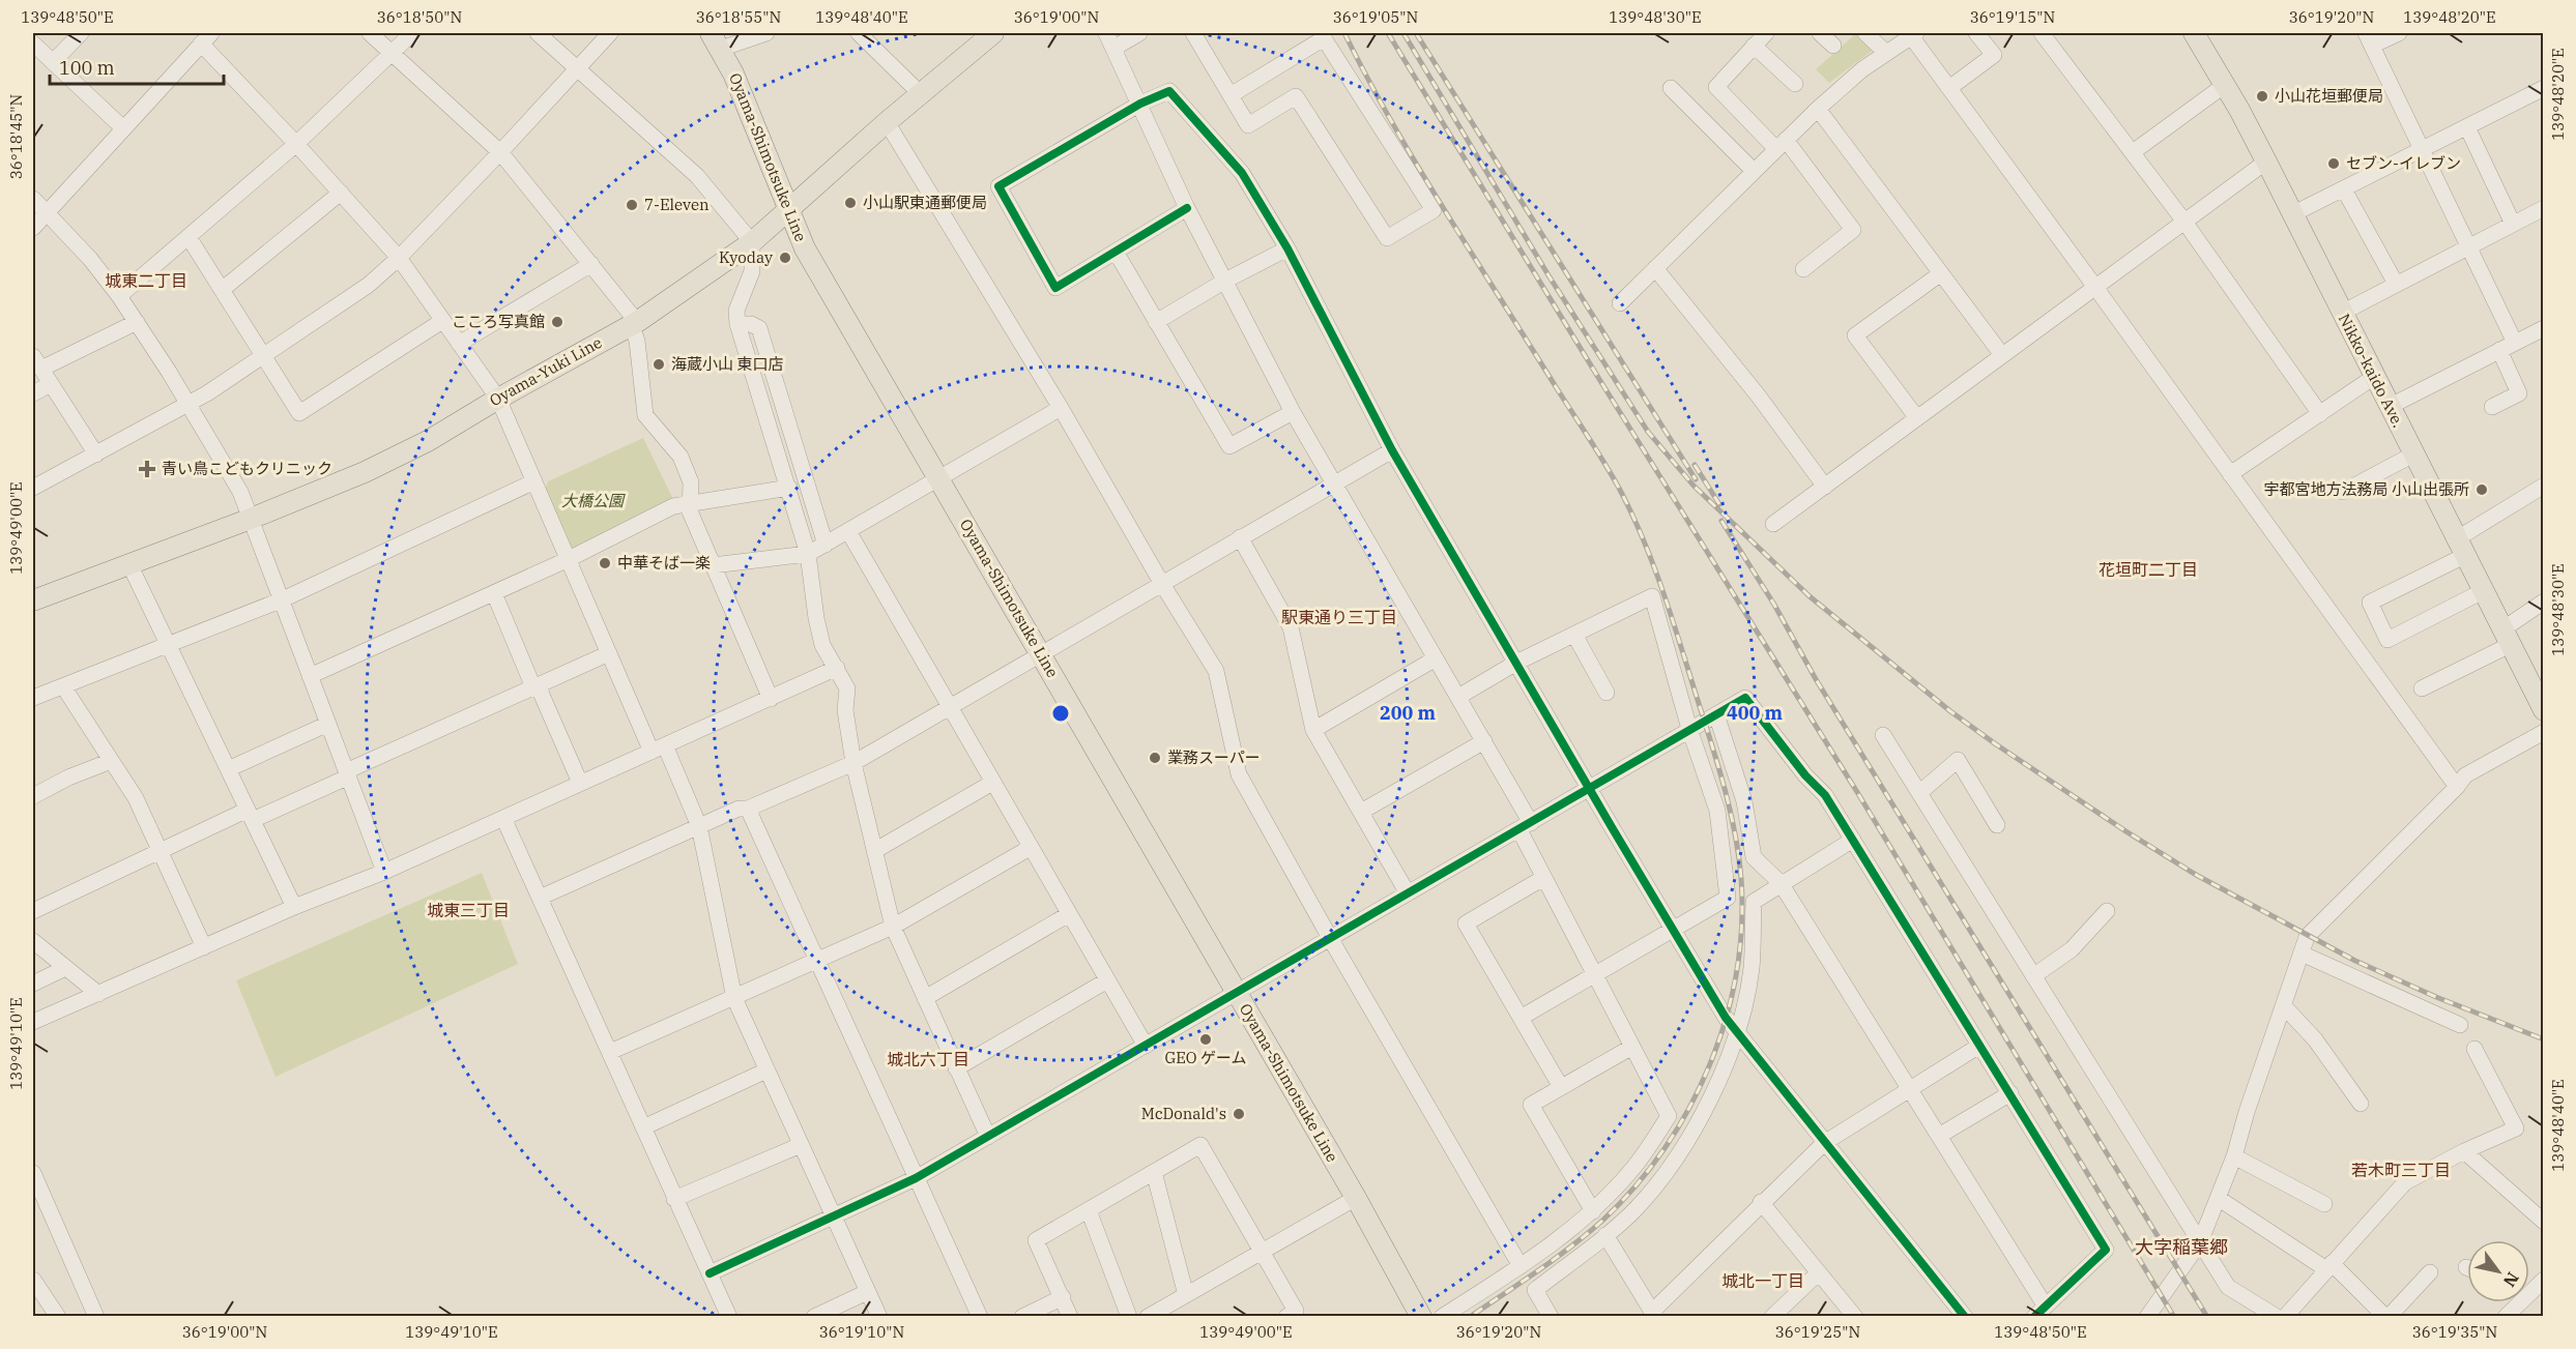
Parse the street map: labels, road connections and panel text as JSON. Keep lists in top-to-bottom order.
{
  "streets": {
    "main road": ["Oyama-Shimotsuke Line", "Nikko-kaido Ave.", "Oyama-Yuki Line"]
  },
  "crossings": [
    ["Oyama-Shimotsuke Line", "Oyama-Yuki Line"]
  ],
  "districts": [
    "城東二丁目",
    "花垣町二丁目",
    "駅東通り三丁目",
    "城東三丁目",
    "城北六丁目",
    "若木町三丁目",
    "大字稲葉郷",
    "城北一丁目"
  ],
  "parks": ["大橋公園"],
  "places": {
    "other": [
      "小山花垣郵便局",
      "セブン-イレブン",
      "小山駅東通郵便局",
      "7-Eleven",
      "Kyoday",
      "こころ写真館",
      "海蔵小山 東口店",
      "宇都宮地方法務局 小山出張所",
      "中華そば一楽",
      "業務スーパー",
      "GEO ゲーム",
      "McDonald's"
    ],
    "health": ["青い鳥こどもクリニック"]
  },
  "scale_bar": "100 m",
  "north": "bottom right",
  "coordinates": [
    "139°48'50\"E",
    "36°18'50\"N",
    "36°18'55\"N",
    "139°48'40\"E",
    "36°19'00\"N",
    "36°19'05\"N",
    "139°48'30\"E",
    "36°19'15\"N",
    "36°19'20\"N",
    "139°48'20\"E",
    "36°18'45\"N",
    "139°49'00\"E",
    "139°49'10\"E",
    "36°19'10\"N",
    "36°19'25\"N",
    "36°19'35\"N"
  ],
  "rings": ["200 m", "400 m"]
}
